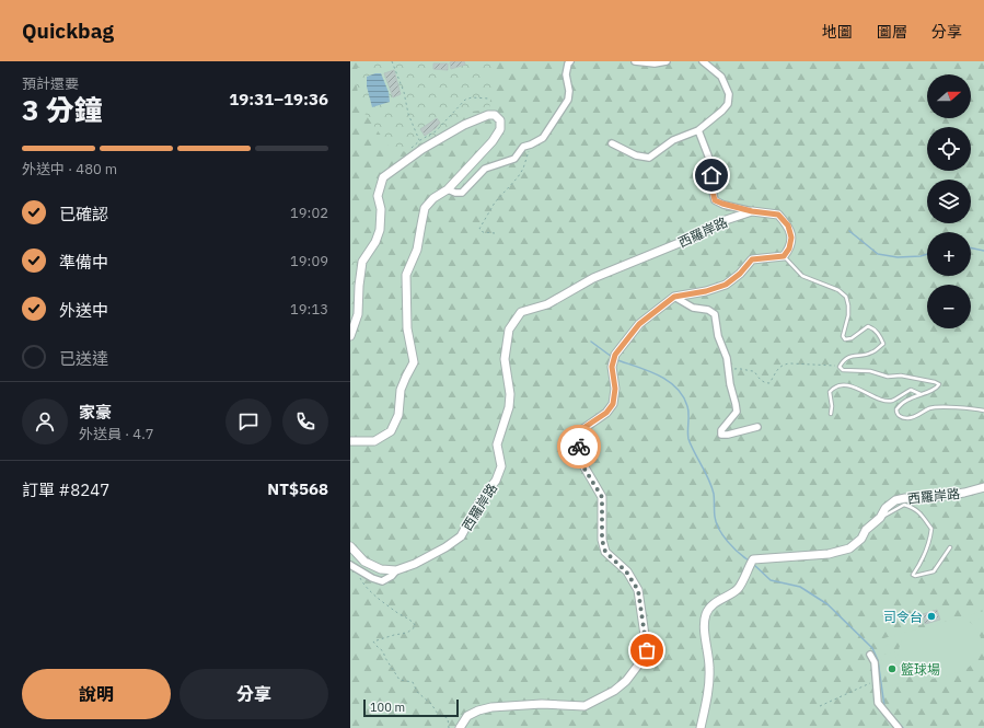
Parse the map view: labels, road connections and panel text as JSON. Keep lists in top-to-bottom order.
{
  "streets": {
    "street": ["西羅岸路"]
  },
  "places": ["司令台", "籃球場"],
  "scale_bar": "100 m",
  "north": "right",
  "page": {
    "header": "Quickbag",
    "nav": ["地圖", "圖層", "分享"],
    "heading": ["3 分鐘", "預計還要", "19:31–19:36"],
    "panel": [
      "家豪",
      "外送員 · 4.7",
      "訂單 #8247",
      "NT$568"
    ],
    "map_buttons": ["+", "−"],
    "bar": "外送中 · 480 m",
    "list": [
      ["已確認", "19:02"],
      ["準備中", "19:09"],
      ["外送中", "19:13"],
      "已送達"
    ],
    "buttons": ["說明", "分享"],
    "scale": "100 m"
  }
}
